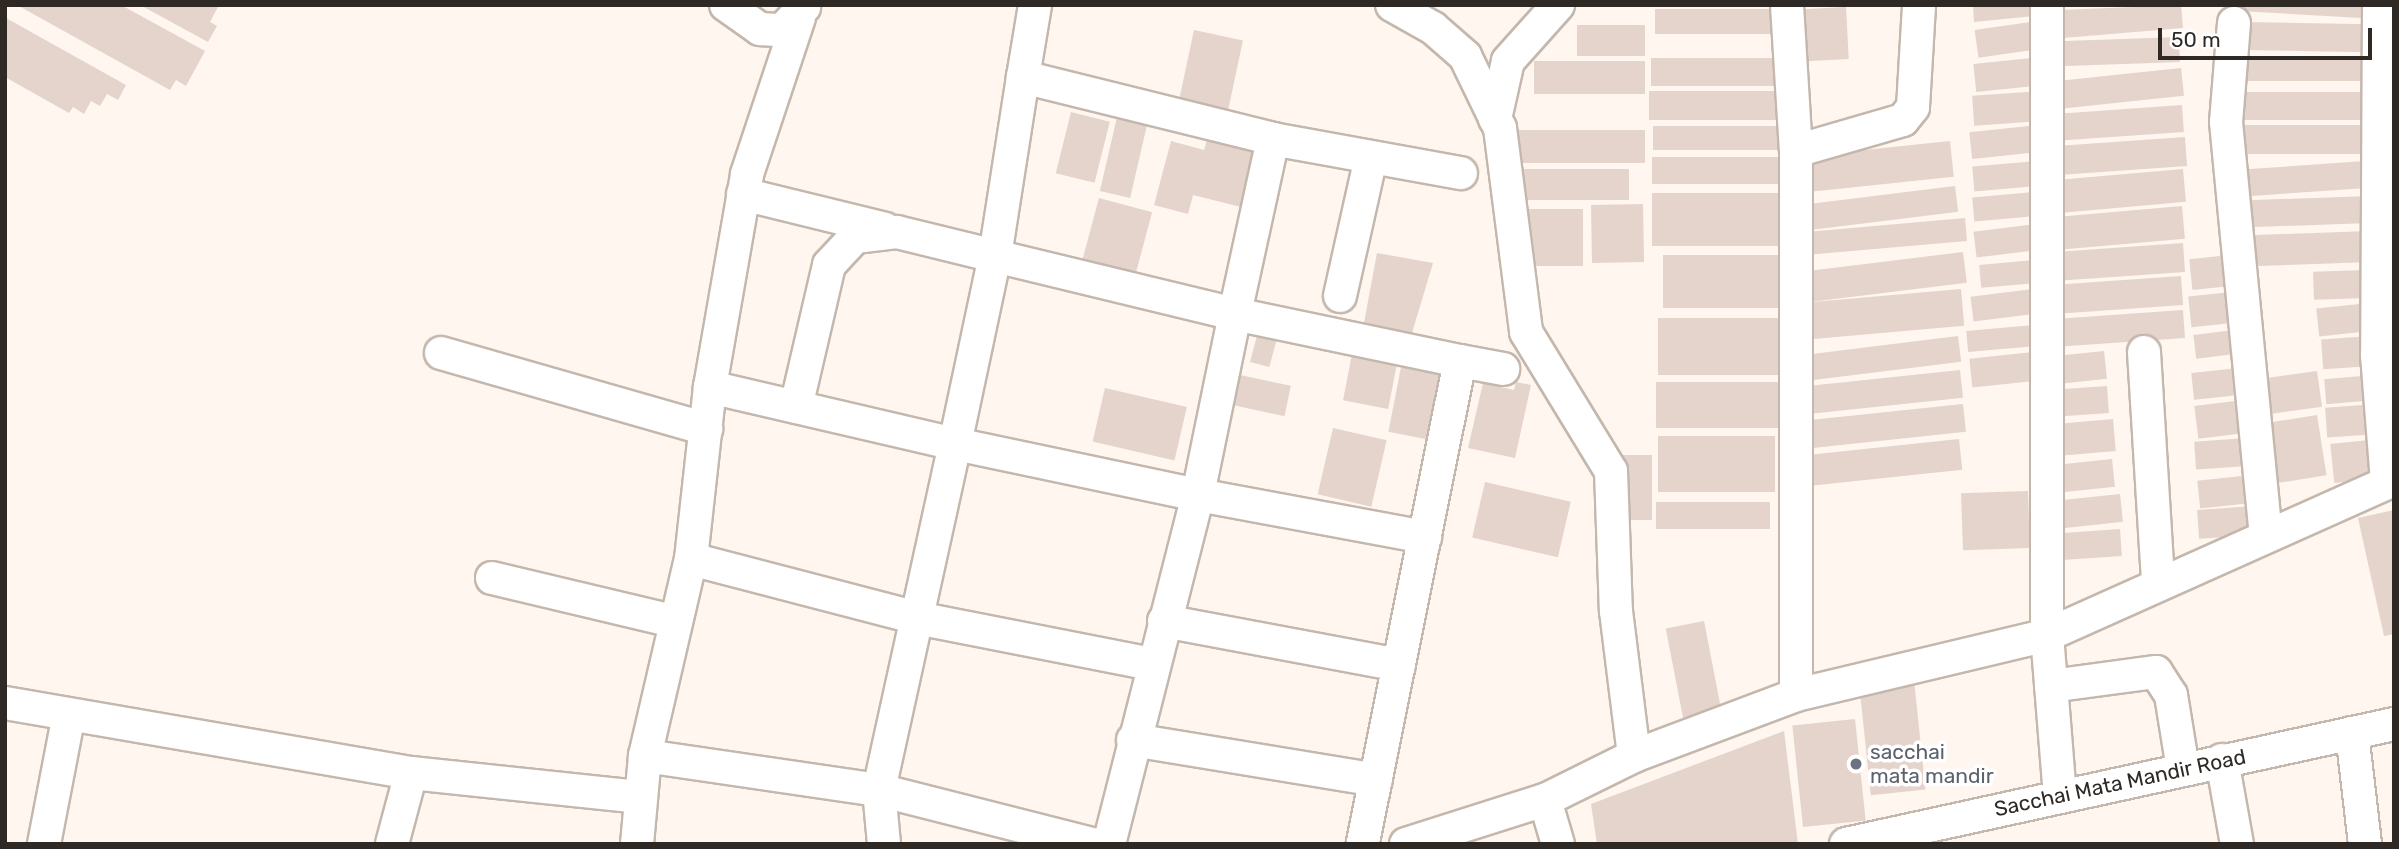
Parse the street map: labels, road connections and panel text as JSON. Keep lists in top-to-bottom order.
{
  "streets": {
    "street": ["Sacchai Mata Mandir Road"]
  },
  "places": ["sacchai mata mandir"],
  "scale_bar": "50 m"
}
